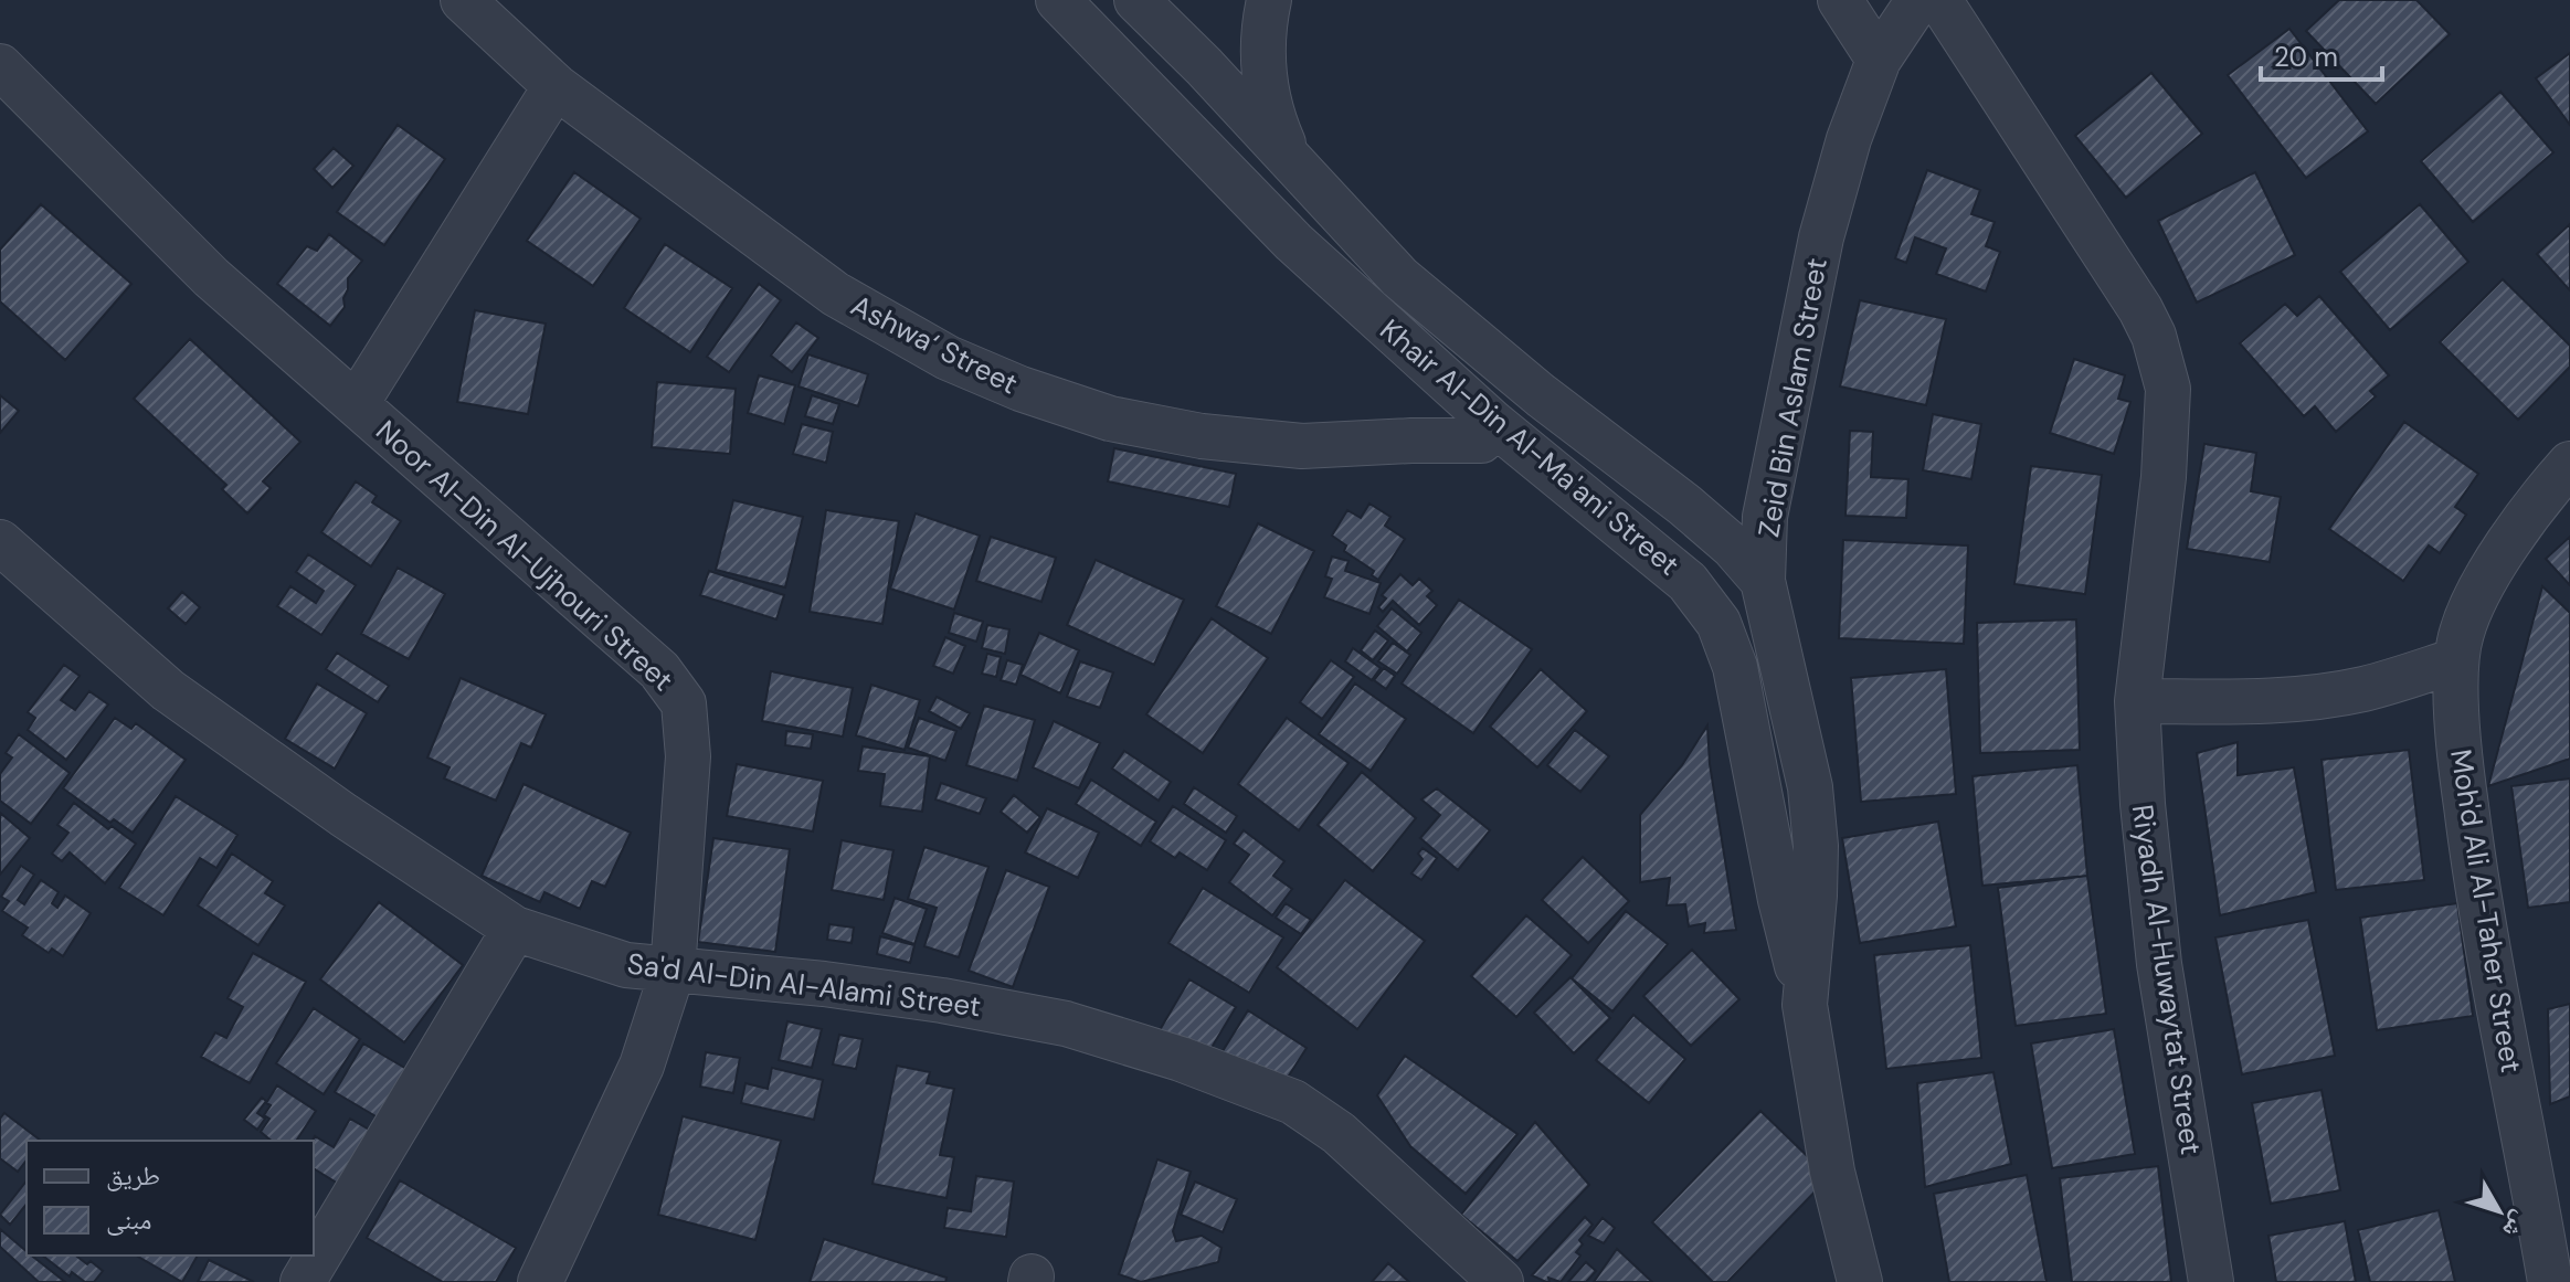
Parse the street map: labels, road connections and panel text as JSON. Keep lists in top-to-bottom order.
{
  "streets": {
    "street": [
      "Ashwa‘ Street",
      "Zeid Bin Aslam Street",
      "Khair Al-Din Al-Ma'ani Street",
      "Noor Al-Din Al-Ujhouri Street",
      "Moh'd Ali Al-Taher Street",
      "Riyadh Al-Huwaytat Street",
      "Sa'd Al-Din Al-Alami Street"
    ]
  },
  "crossings": [
    ["Ashwa‘ Street", "Khair Al-Din Al-Ma'ani Street"],
    ["Zeid Bin Aslam Street", "Khair Al-Din Al-Ma'ani Street"],
    ["Noor Al-Din Al-Ujhouri Street", "Sa'd Al-Din Al-Alami Street"]
  ],
  "legend": ["طريق", "مبنى"],
  "scale_bar": "20 m",
  "north": "bottom right"
}
